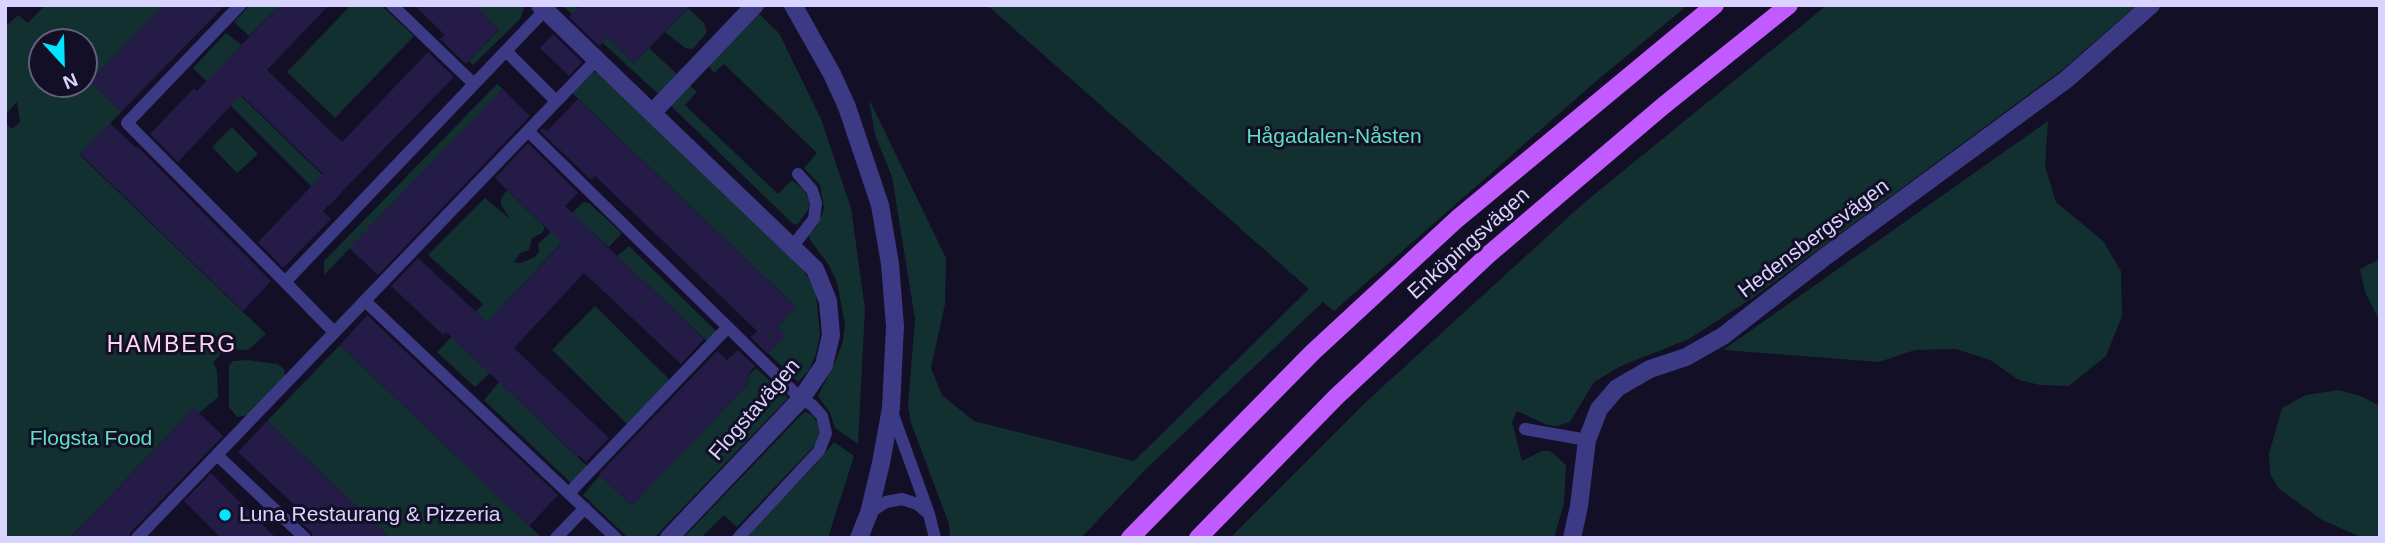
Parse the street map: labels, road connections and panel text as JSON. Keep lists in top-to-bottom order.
{
  "streets": {
    "main road": ["Enköpingsvägen"],
    "street": ["Hedensbergsvägen", "Flogstavägen"]
  },
  "districts": ["HAMBERG"],
  "parks": ["Hågadalen-Nåsten", "Flogsta Food"],
  "places": ["Luna Restaurang & Pizzeria"],
  "north": "bottom"
}
